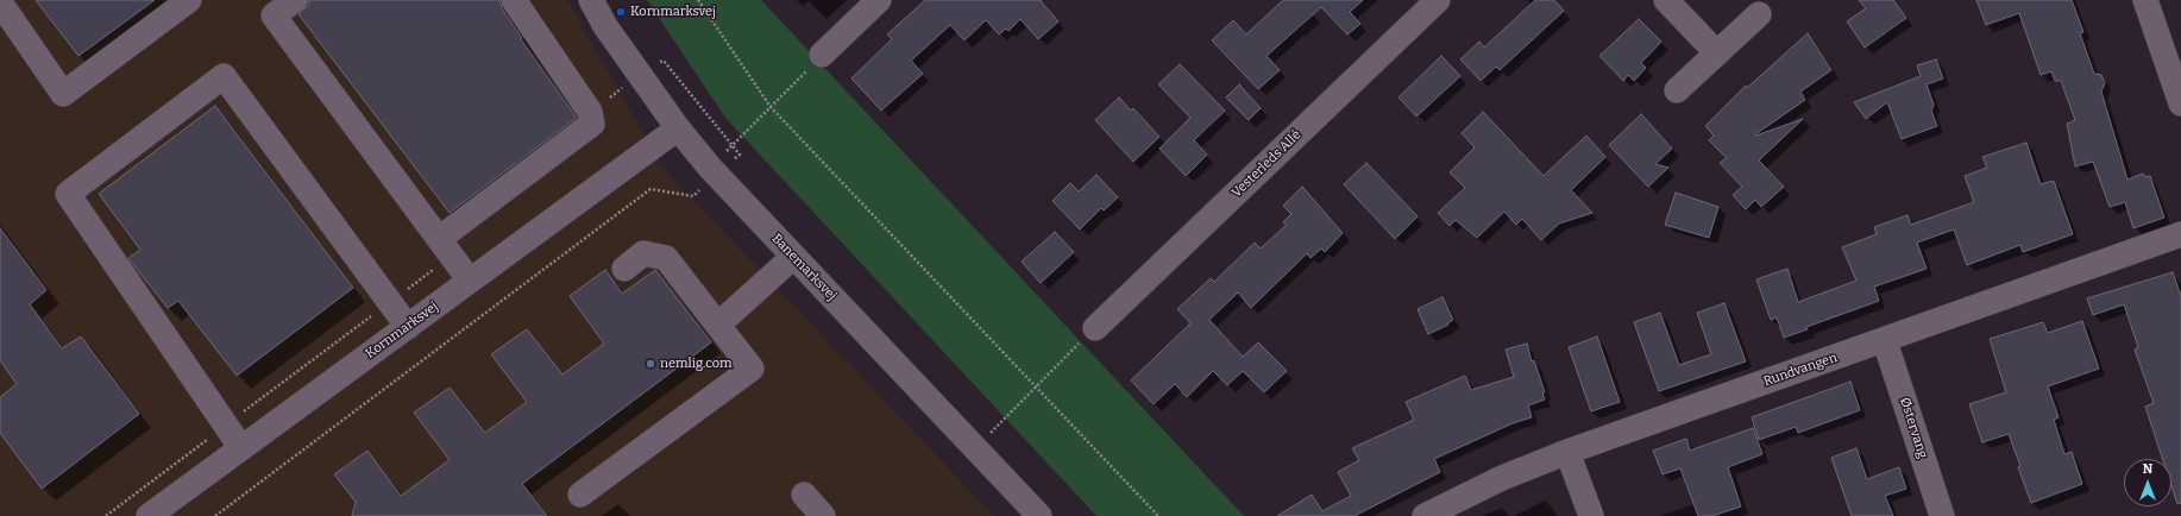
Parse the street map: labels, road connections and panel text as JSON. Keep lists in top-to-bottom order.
{
  "streets": {
    "street": [
      "Vesterleds Allé",
      "Banemarksvej",
      "Kornmarksvej",
      "Rundvangen",
      "Østervang"
    ]
  },
  "crossings": [
    ["Banemarksvej", "Kornmarksvej"],
    ["Rundvangen", "Østervang"]
  ],
  "places": ["Kornmarksvej", "nemlig.com"],
  "north": "top"
}
